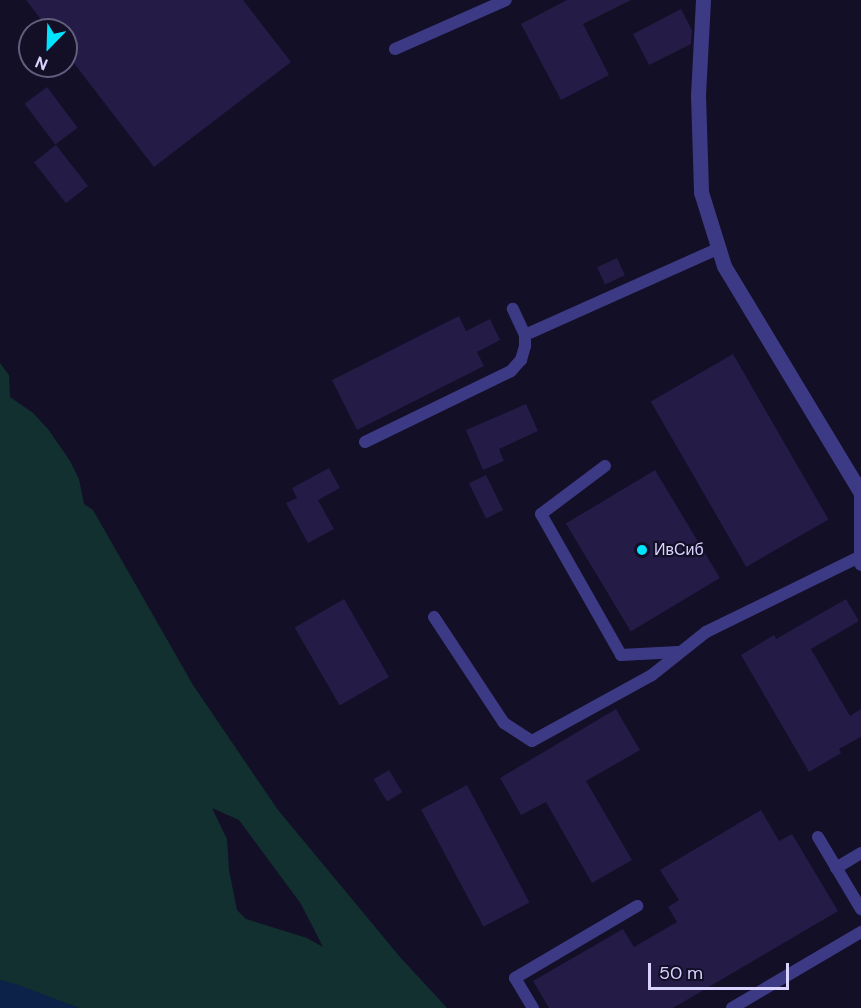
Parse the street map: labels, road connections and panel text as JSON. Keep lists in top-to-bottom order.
{
  "places": ["ИвСиб"],
  "scale_bar": "50 m",
  "north": "bottom left"
}
